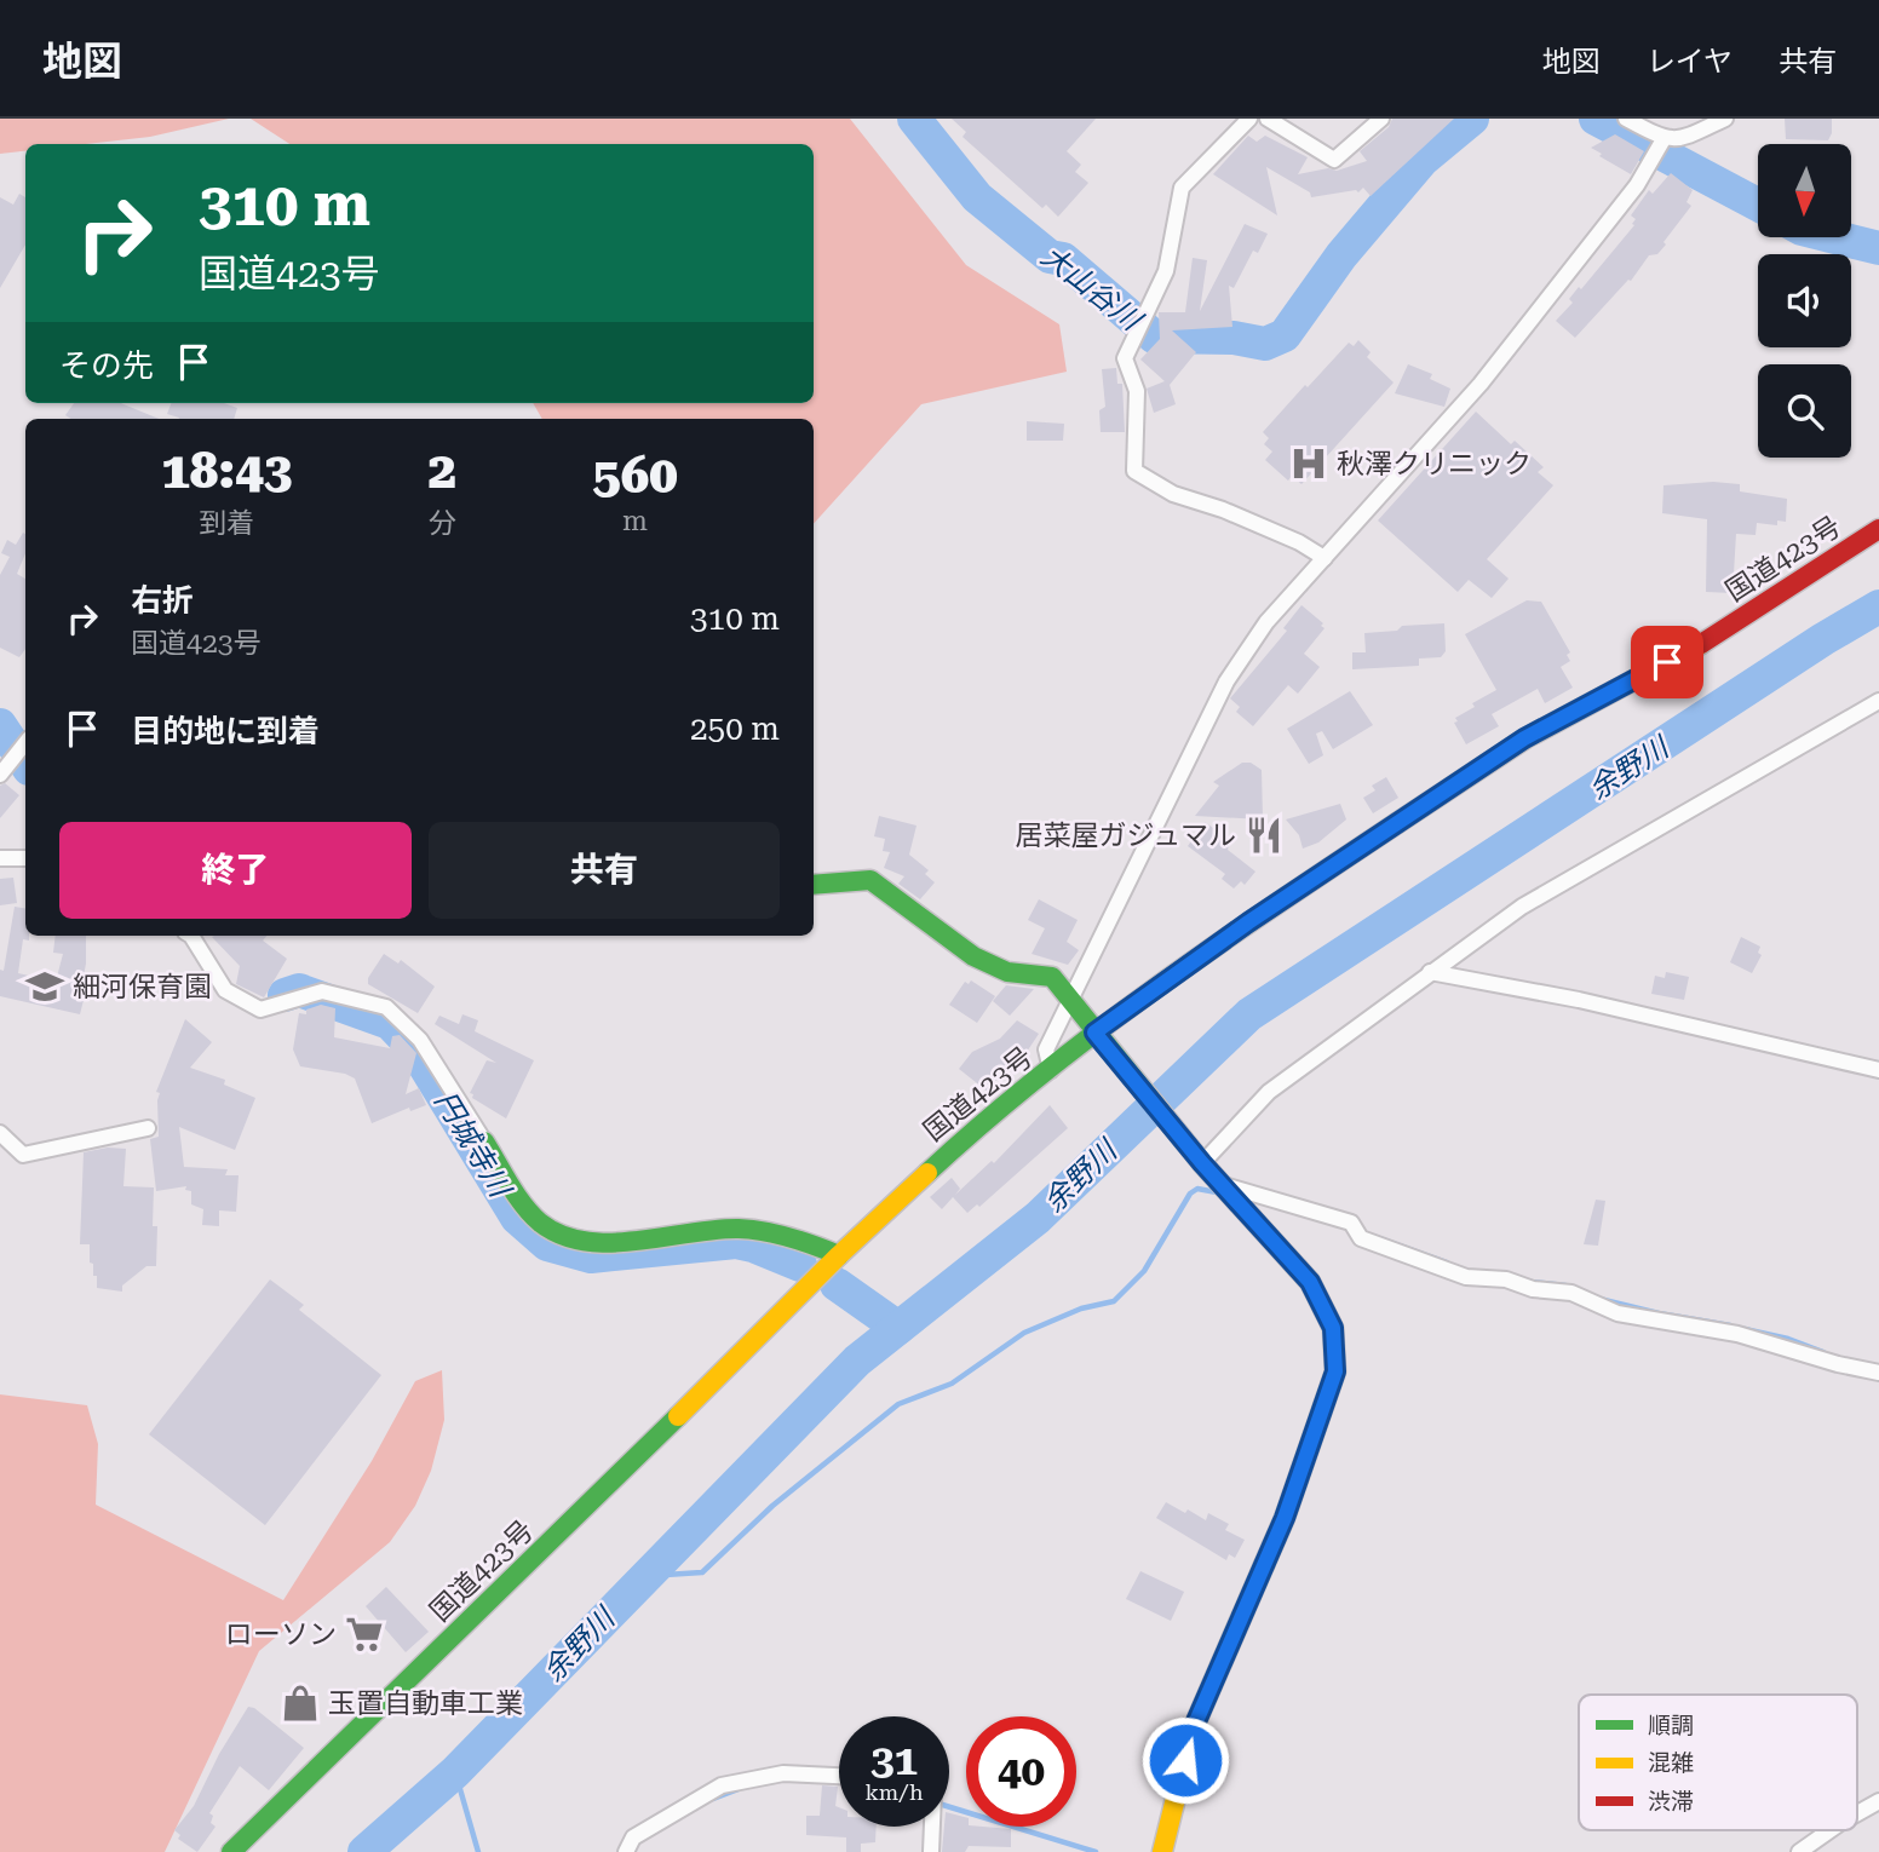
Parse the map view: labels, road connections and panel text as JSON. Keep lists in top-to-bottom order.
{
  "streets": {
    "main road": ["国道423号"]
  },
  "water": ["大山谷川", "余野川", "円城寺川"],
  "places": {
    "hospital": ["秋澤クリニック"],
    "restaurant": ["居菜屋ガジュマル"],
    "school or university": ["細河保育園"],
    "supermarket": ["ローソン"],
    "shop": ["玉置自動車工業"]
  },
  "legend": ["順調", "混雑", "渋滞"],
  "north": "bottom",
  "page": {
    "header": "地図",
    "nav": ["地図", "レイヤ", "共有"],
    "turn": ["310 m", "国道423号"],
    "then": "その先",
    "eta": [
      "18:43",
      "到着",
      "2",
      "分",
      "560",
      "m"
    ],
    "list": [
      {
        "name": "右折",
        "note": "国道423号",
        "value": "310 m"
      },
      {
        "name": "目的地に到着",
        "value": "250 m"
      }
    ],
    "buttons": ["終了", "共有"],
    "speed": "31 km/h",
    "limit": "40"
  }
}
